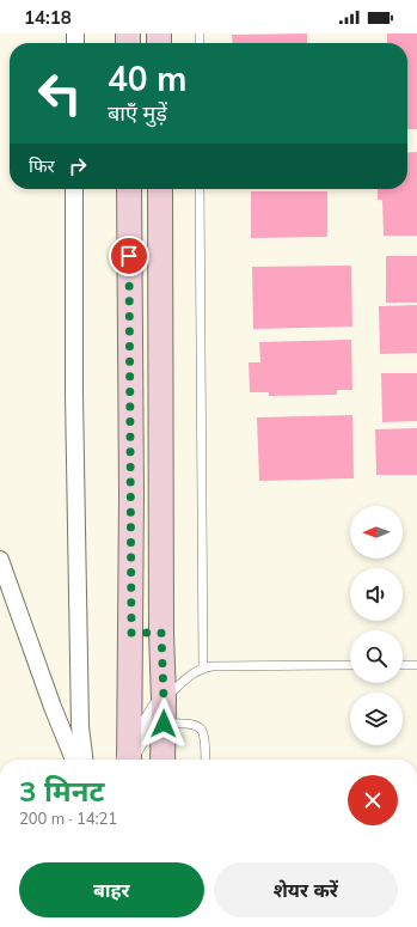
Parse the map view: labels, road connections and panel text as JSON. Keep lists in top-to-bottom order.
{
  "north": "left",
  "page": {
    "status": "14:18",
    "turn": ["40 m", "बाएँ मुड़ें"],
    "then": "फिर",
    "heading": ["3 मिनट", "200 m · 14:21"],
    "buttons": ["बाहर", "शेयर करें"]
  }
}
